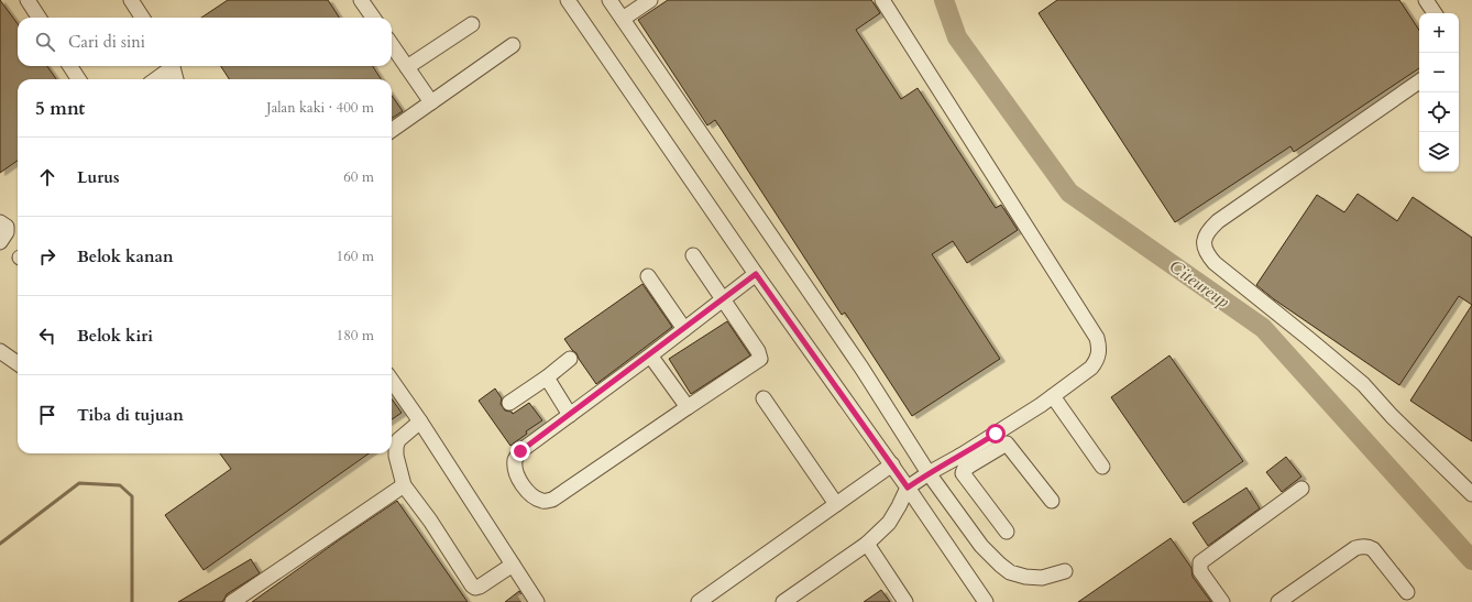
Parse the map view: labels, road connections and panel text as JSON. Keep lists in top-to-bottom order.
{
  "water": ["Citeureup"],
  "page": {
    "map_buttons": ["+", "−"],
    "search": "Cari di sini",
    "heading": ["5 mnt", "Jalan kaki · 400 m"],
    "list": [
      ["Lurus", "60 m"],
      ["Belok kanan", "160 m"],
      ["Belok kiri", "180 m"],
      "Tiba di tujuan"
    ]
  }
}
